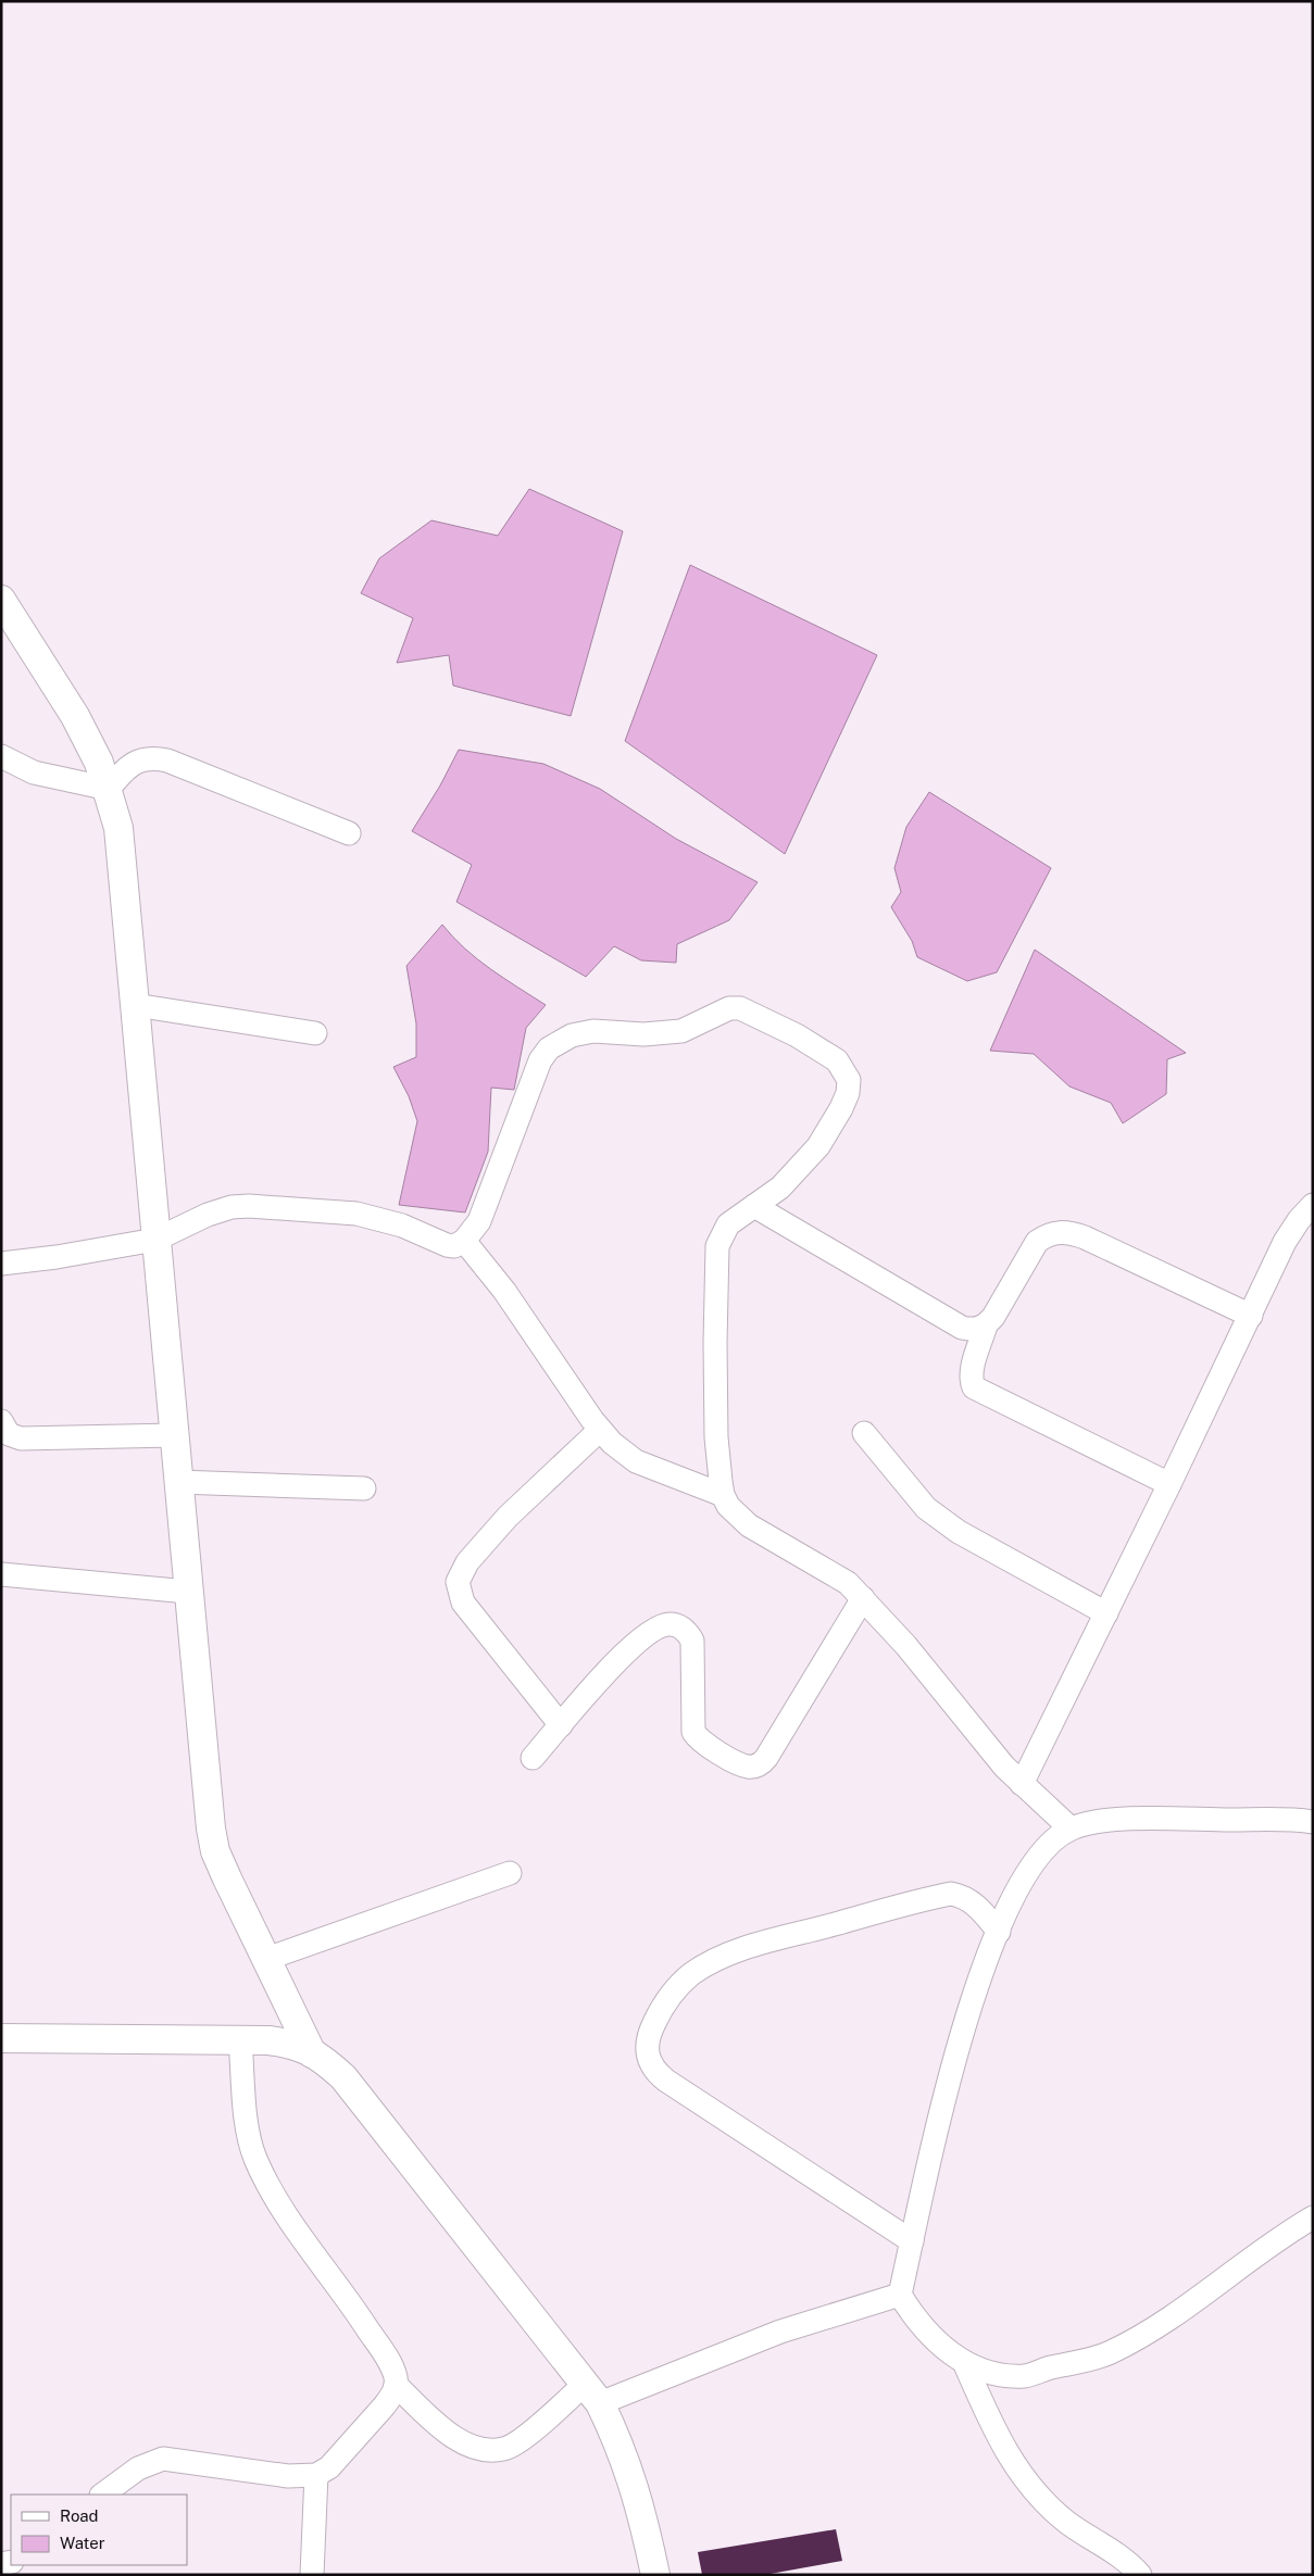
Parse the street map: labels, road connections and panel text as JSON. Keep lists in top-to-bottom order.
{
  "legend": ["Road", "Water"]
}
